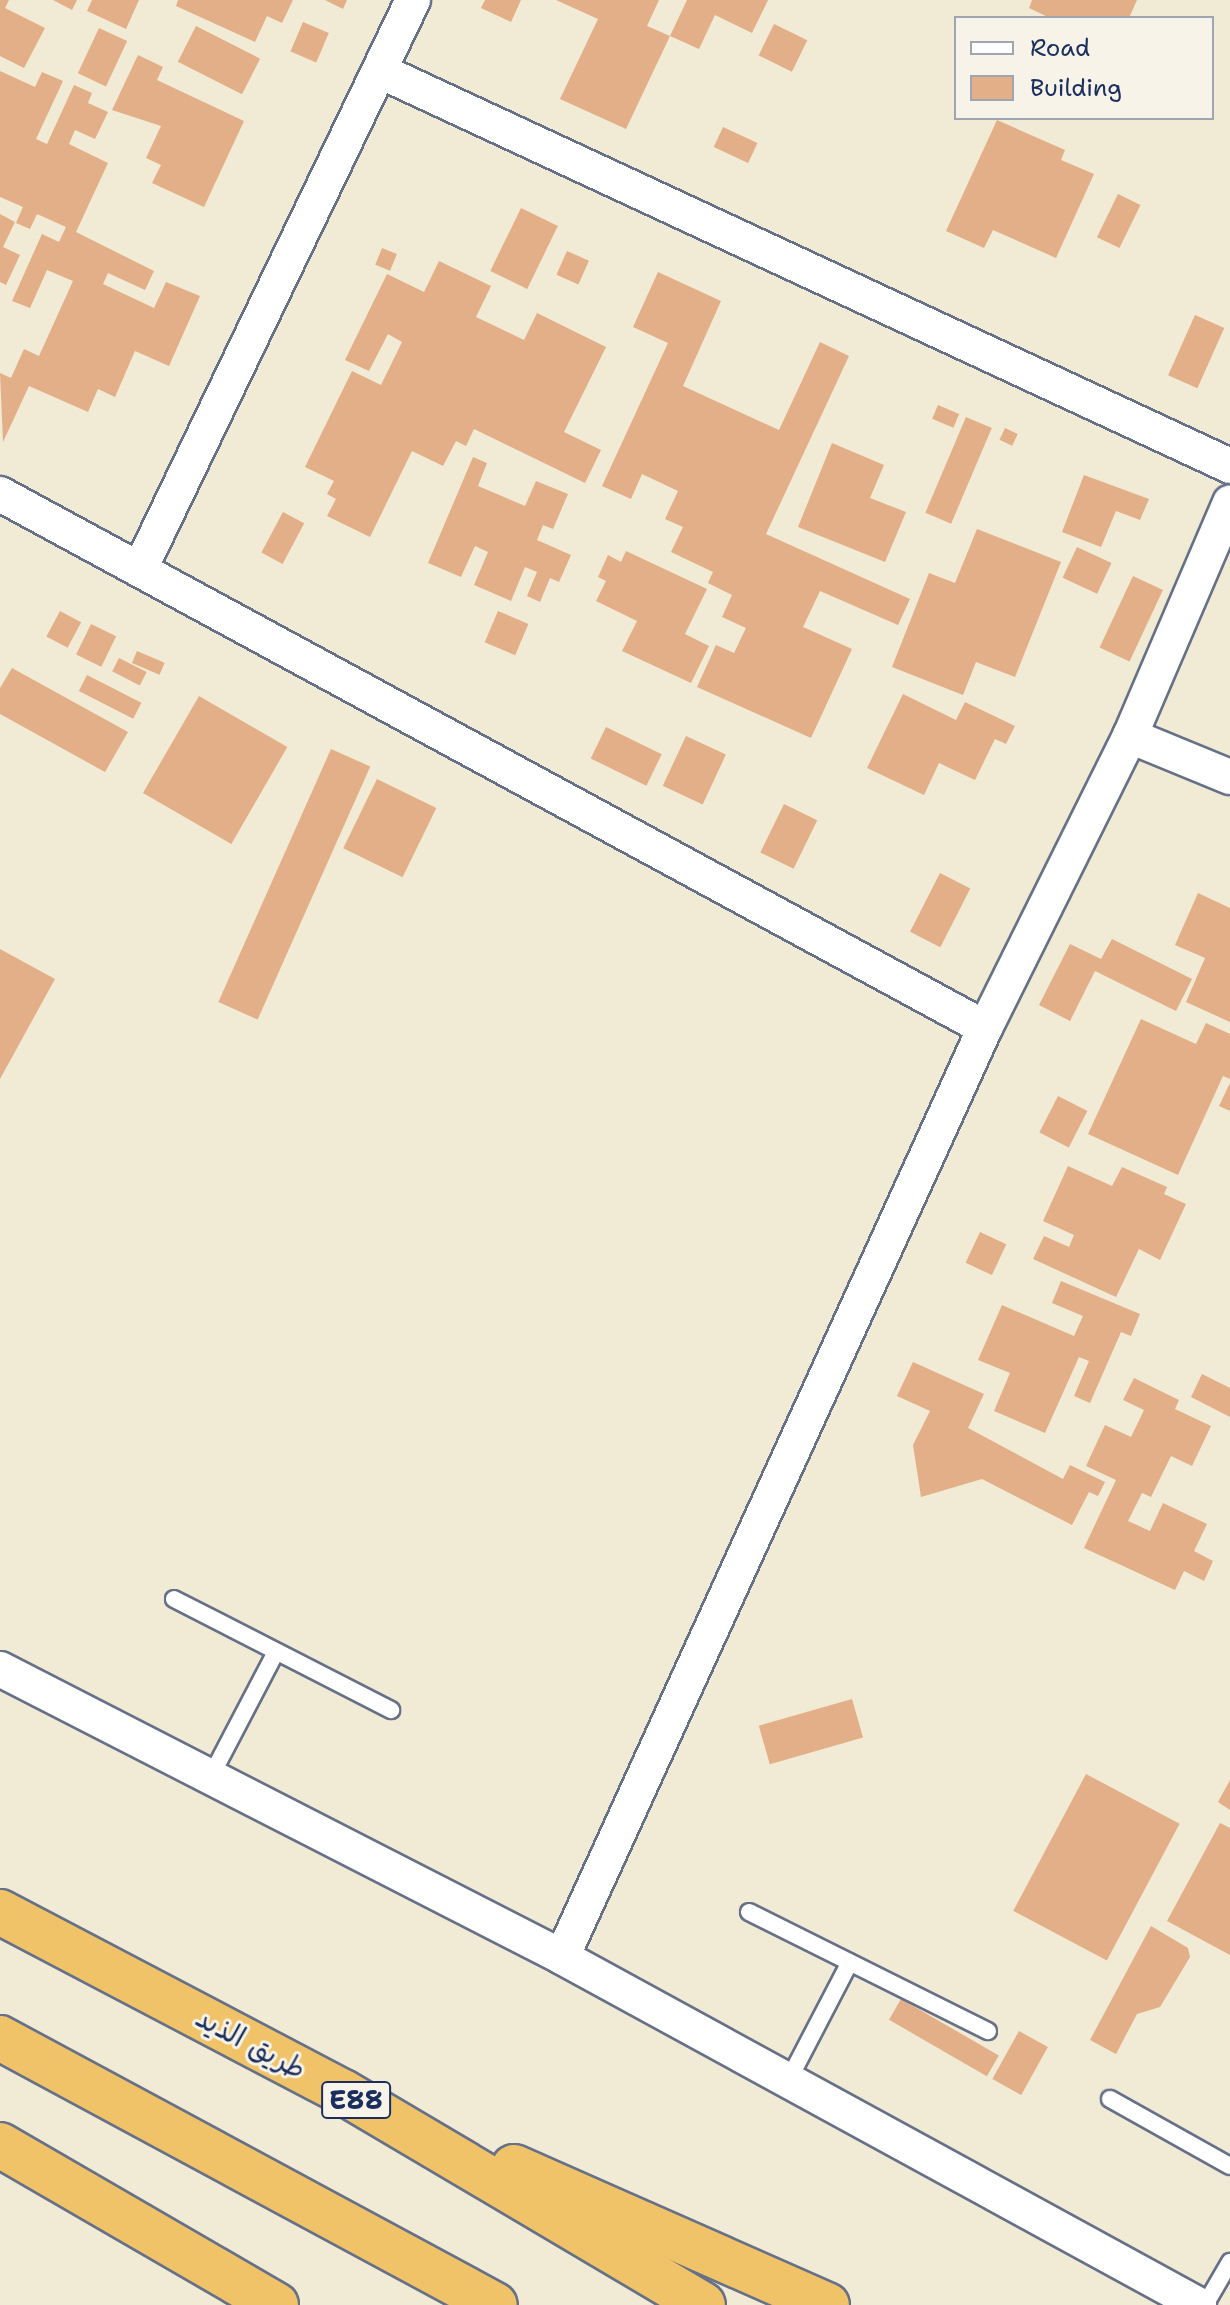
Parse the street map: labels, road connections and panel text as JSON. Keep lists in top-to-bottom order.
{
  "streets": {
    "highway": ["طريق الذيد", "E88"]
  },
  "legend": ["Road", "Building"]
}
